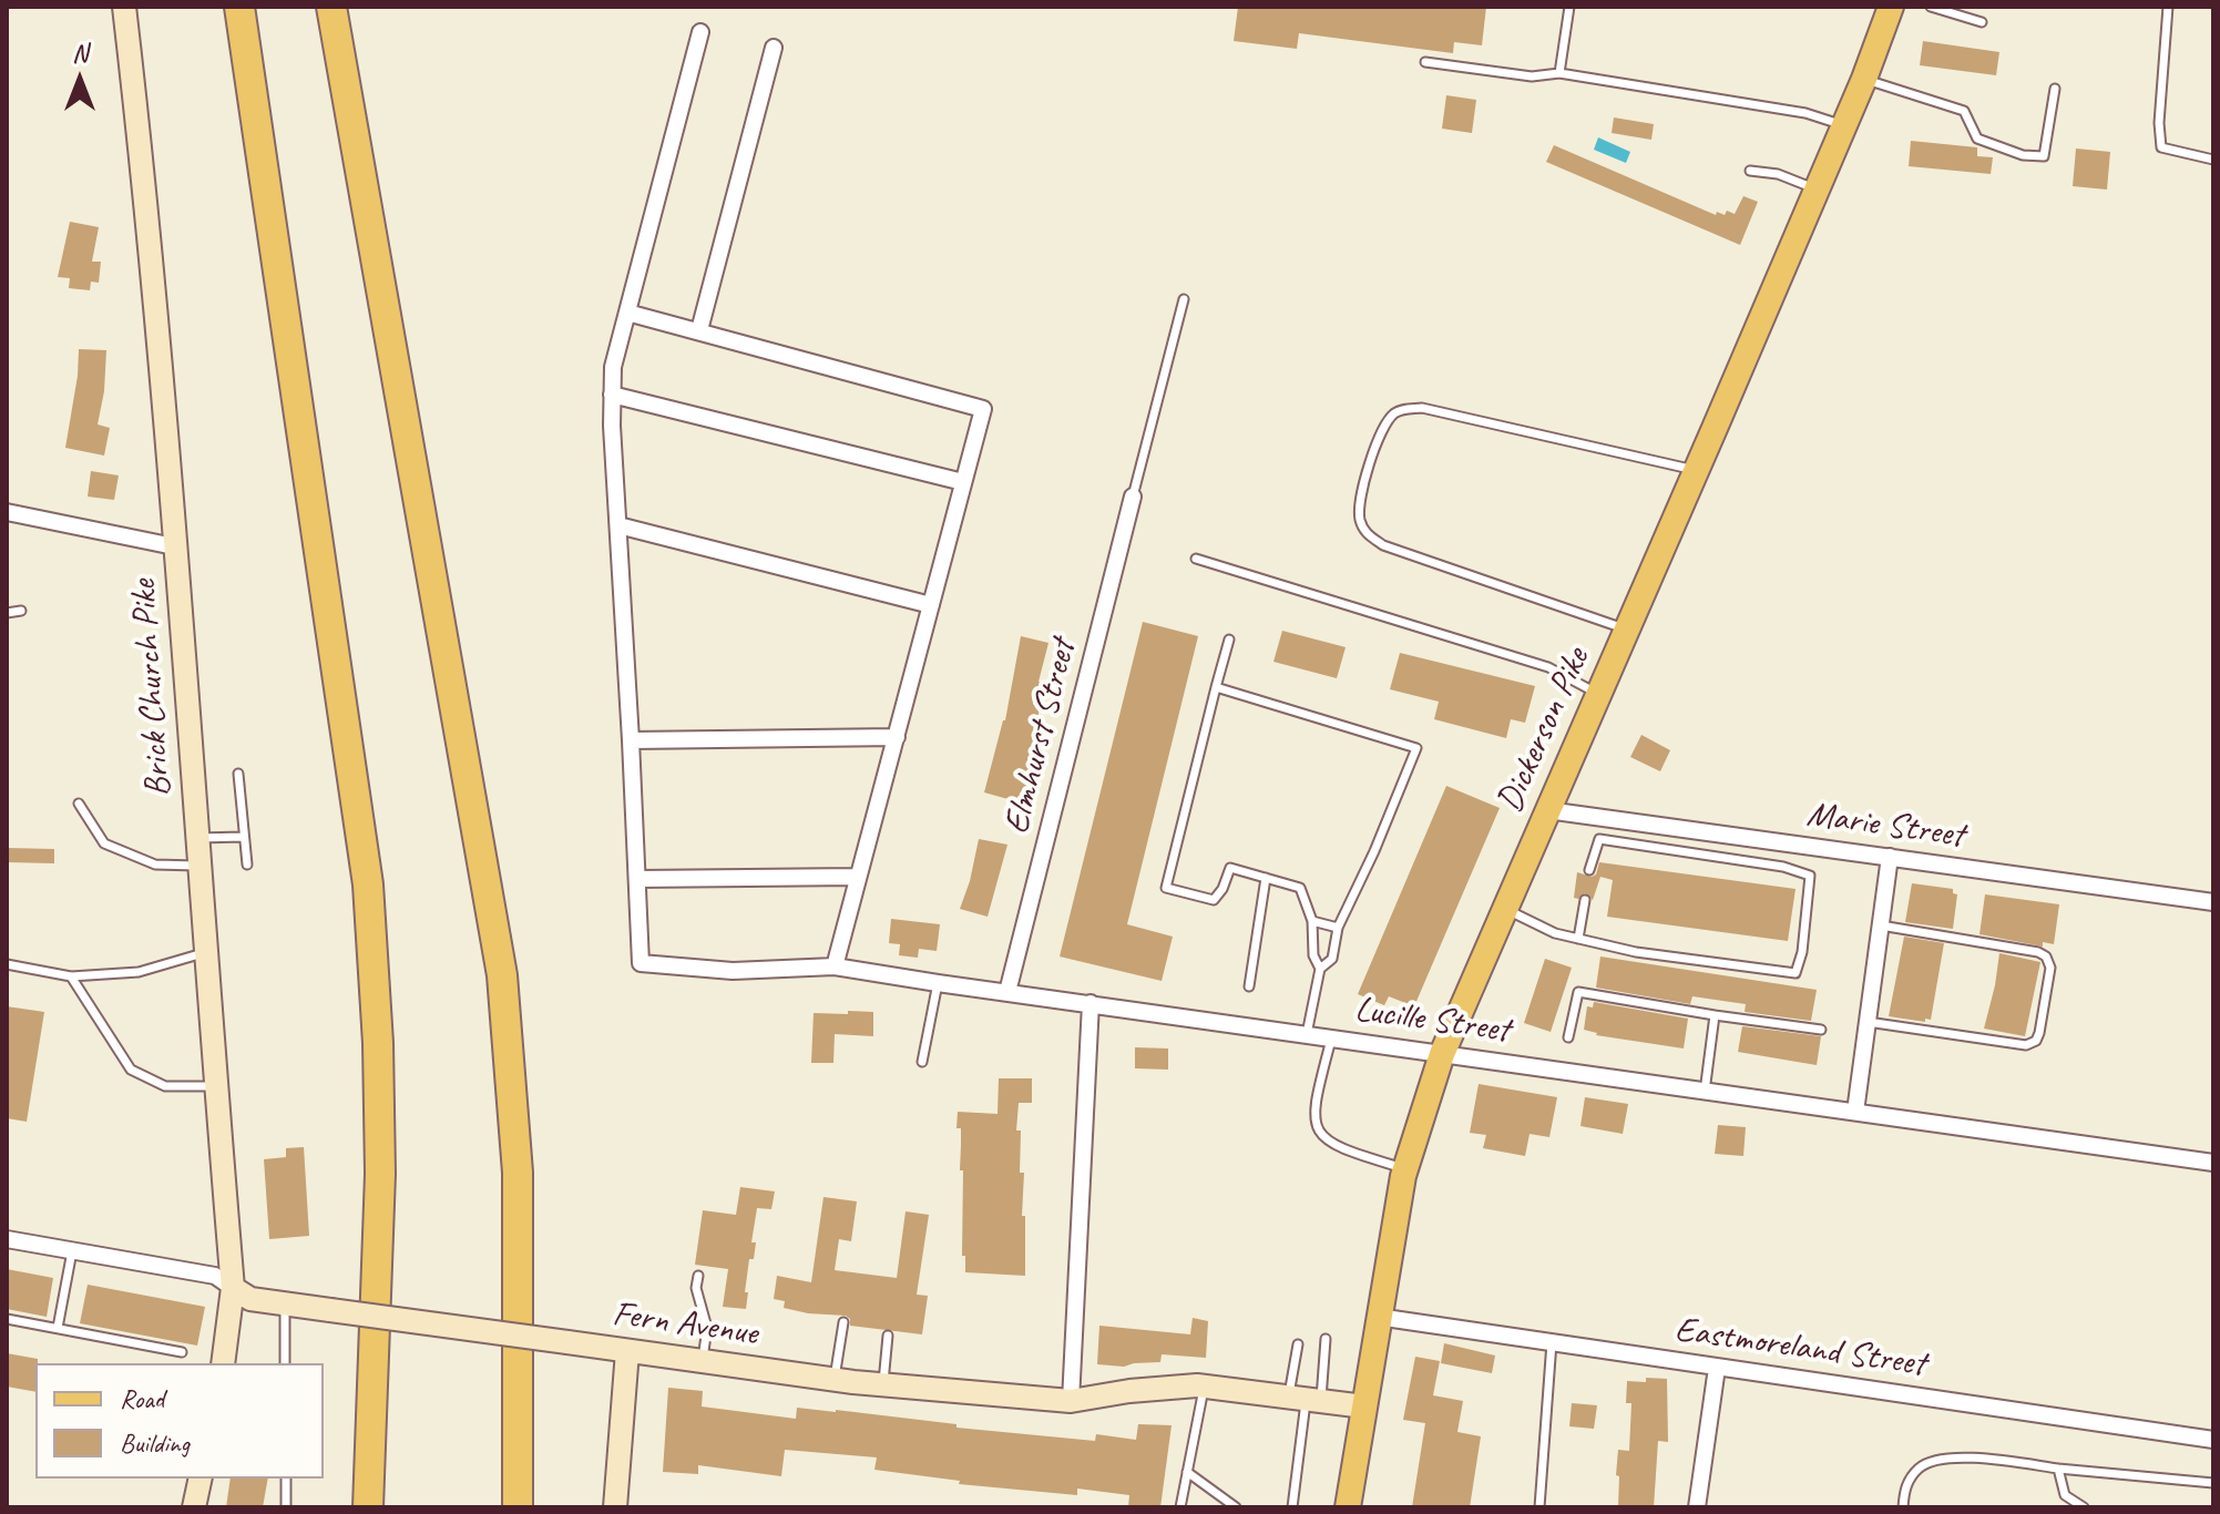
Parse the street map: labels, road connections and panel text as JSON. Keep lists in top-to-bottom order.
{
  "streets": {
    "main road": ["Dickerson Pike"],
    "street": [
      "Brick Church Pike",
      "Elmhurst Street",
      "Marie Street",
      "Lucille Street",
      "Fern Avenue",
      "Eastmoreland Street"
    ]
  },
  "crossings": [
    ["Brick Church Pike", "Fern Avenue"],
    ["Dickerson Pike", "Marie Street"],
    ["Dickerson Pike", "Lucille Street"],
    ["Dickerson Pike", "Fern Avenue"],
    ["Dickerson Pike", "Eastmoreland Street"],
    ["Elmhurst Street", "Lucille Street"]
  ],
  "legend": ["Road", "Building"],
  "north": "top"
}
